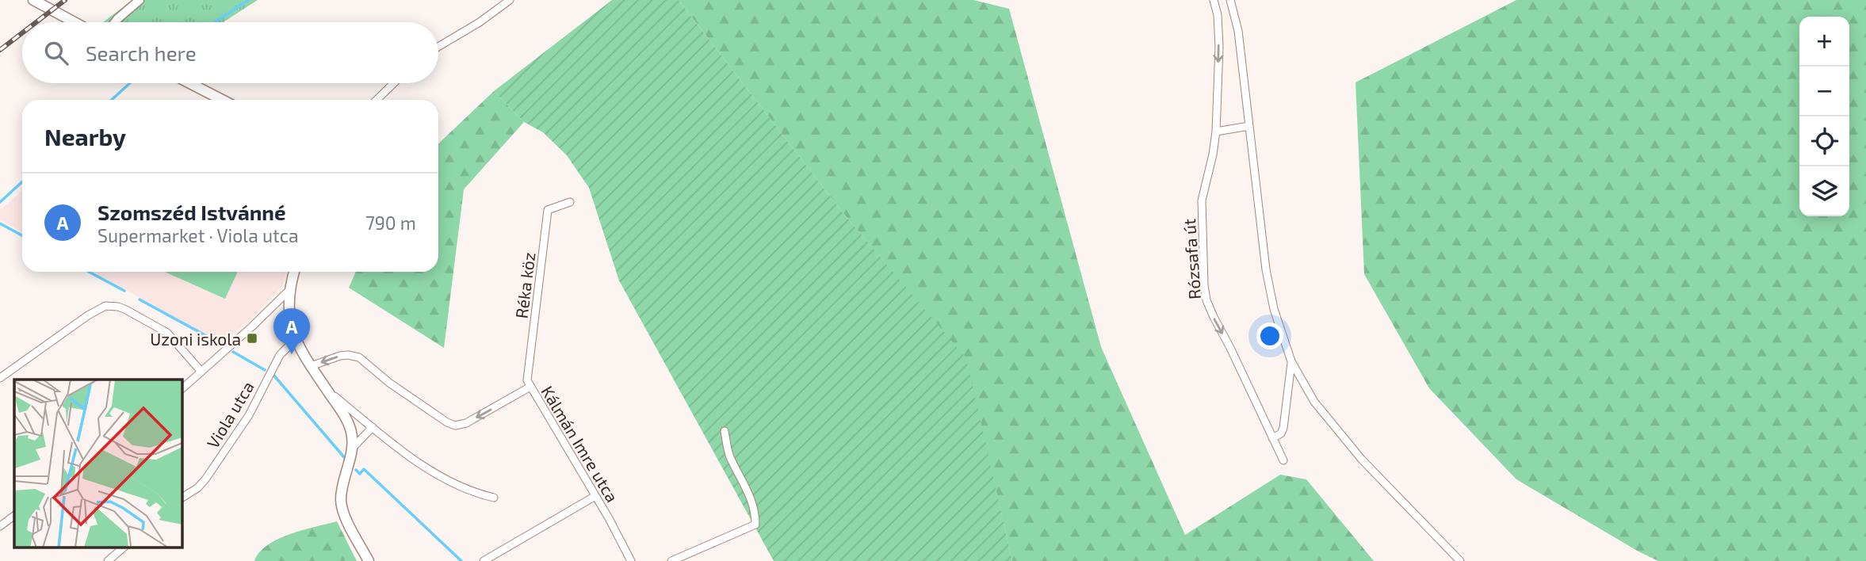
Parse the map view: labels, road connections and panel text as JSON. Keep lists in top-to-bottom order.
{
  "streets": {
    "street": [
      "Rózsafa út",
      "Réka köz",
      "Viola utca",
      "Kálmán Imre utca"
    ]
  },
  "crossings": [
    ["Réka köz", "Kálmán Imre utca"]
  ],
  "places": {
    "transit": ["Uzoni iskola"]
  },
  "page": {
    "map_buttons": ["+", "−"],
    "search": "Search here",
    "heading": "Nearby",
    "list": [
      {
        "mark": "A",
        "name": "Szomszéd Istvánné",
        "note": "Supermarket · Viola utca",
        "value": "790 m"
      }
    ],
    "pins": "A"
  }
}
